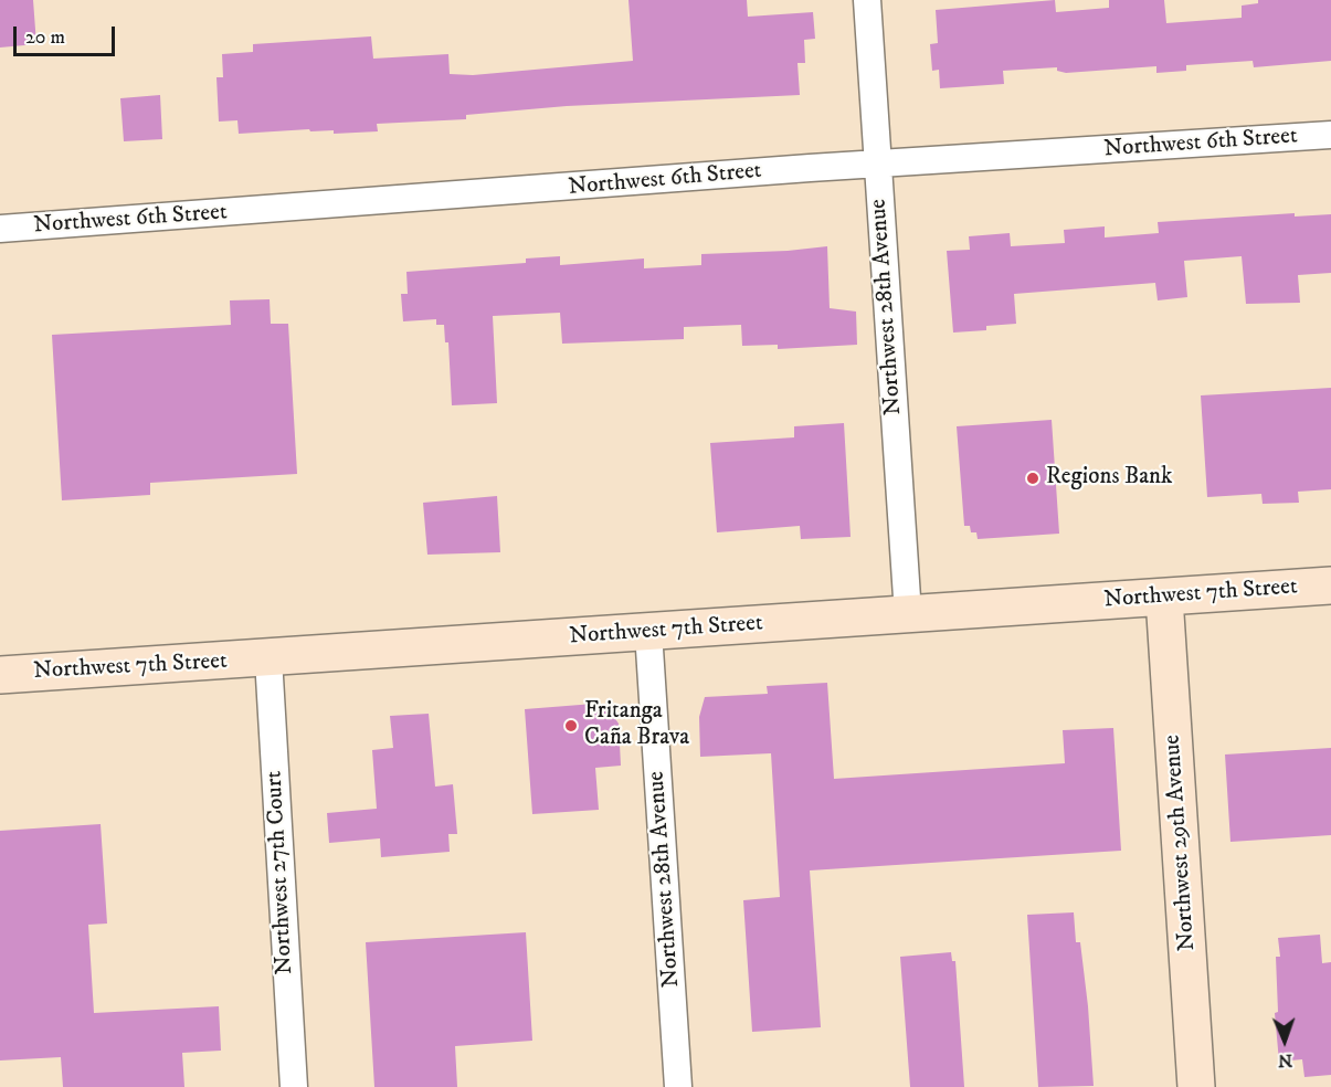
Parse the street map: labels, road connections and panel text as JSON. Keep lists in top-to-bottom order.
{
  "streets": {
    "main road": ["Northwest 7th Street", "Northwest 29th Avenue"],
    "street": ["Northwest 6th Street", "Northwest 28th Avenue", "Northwest 27th Court"]
  },
  "crossings": [
    ["Northwest 6th Street", "Northwest 28th Avenue"],
    ["Northwest 28th Avenue", "Northwest 7th Street"],
    ["Northwest 7th Street", "Northwest 29th Avenue"],
    ["Northwest 7th Street", "Northwest 27th Court"]
  ],
  "places": ["Regions Bank", "Fritanga Caña Brava"],
  "scale_bar": "20 m",
  "north": "bottom"
}
